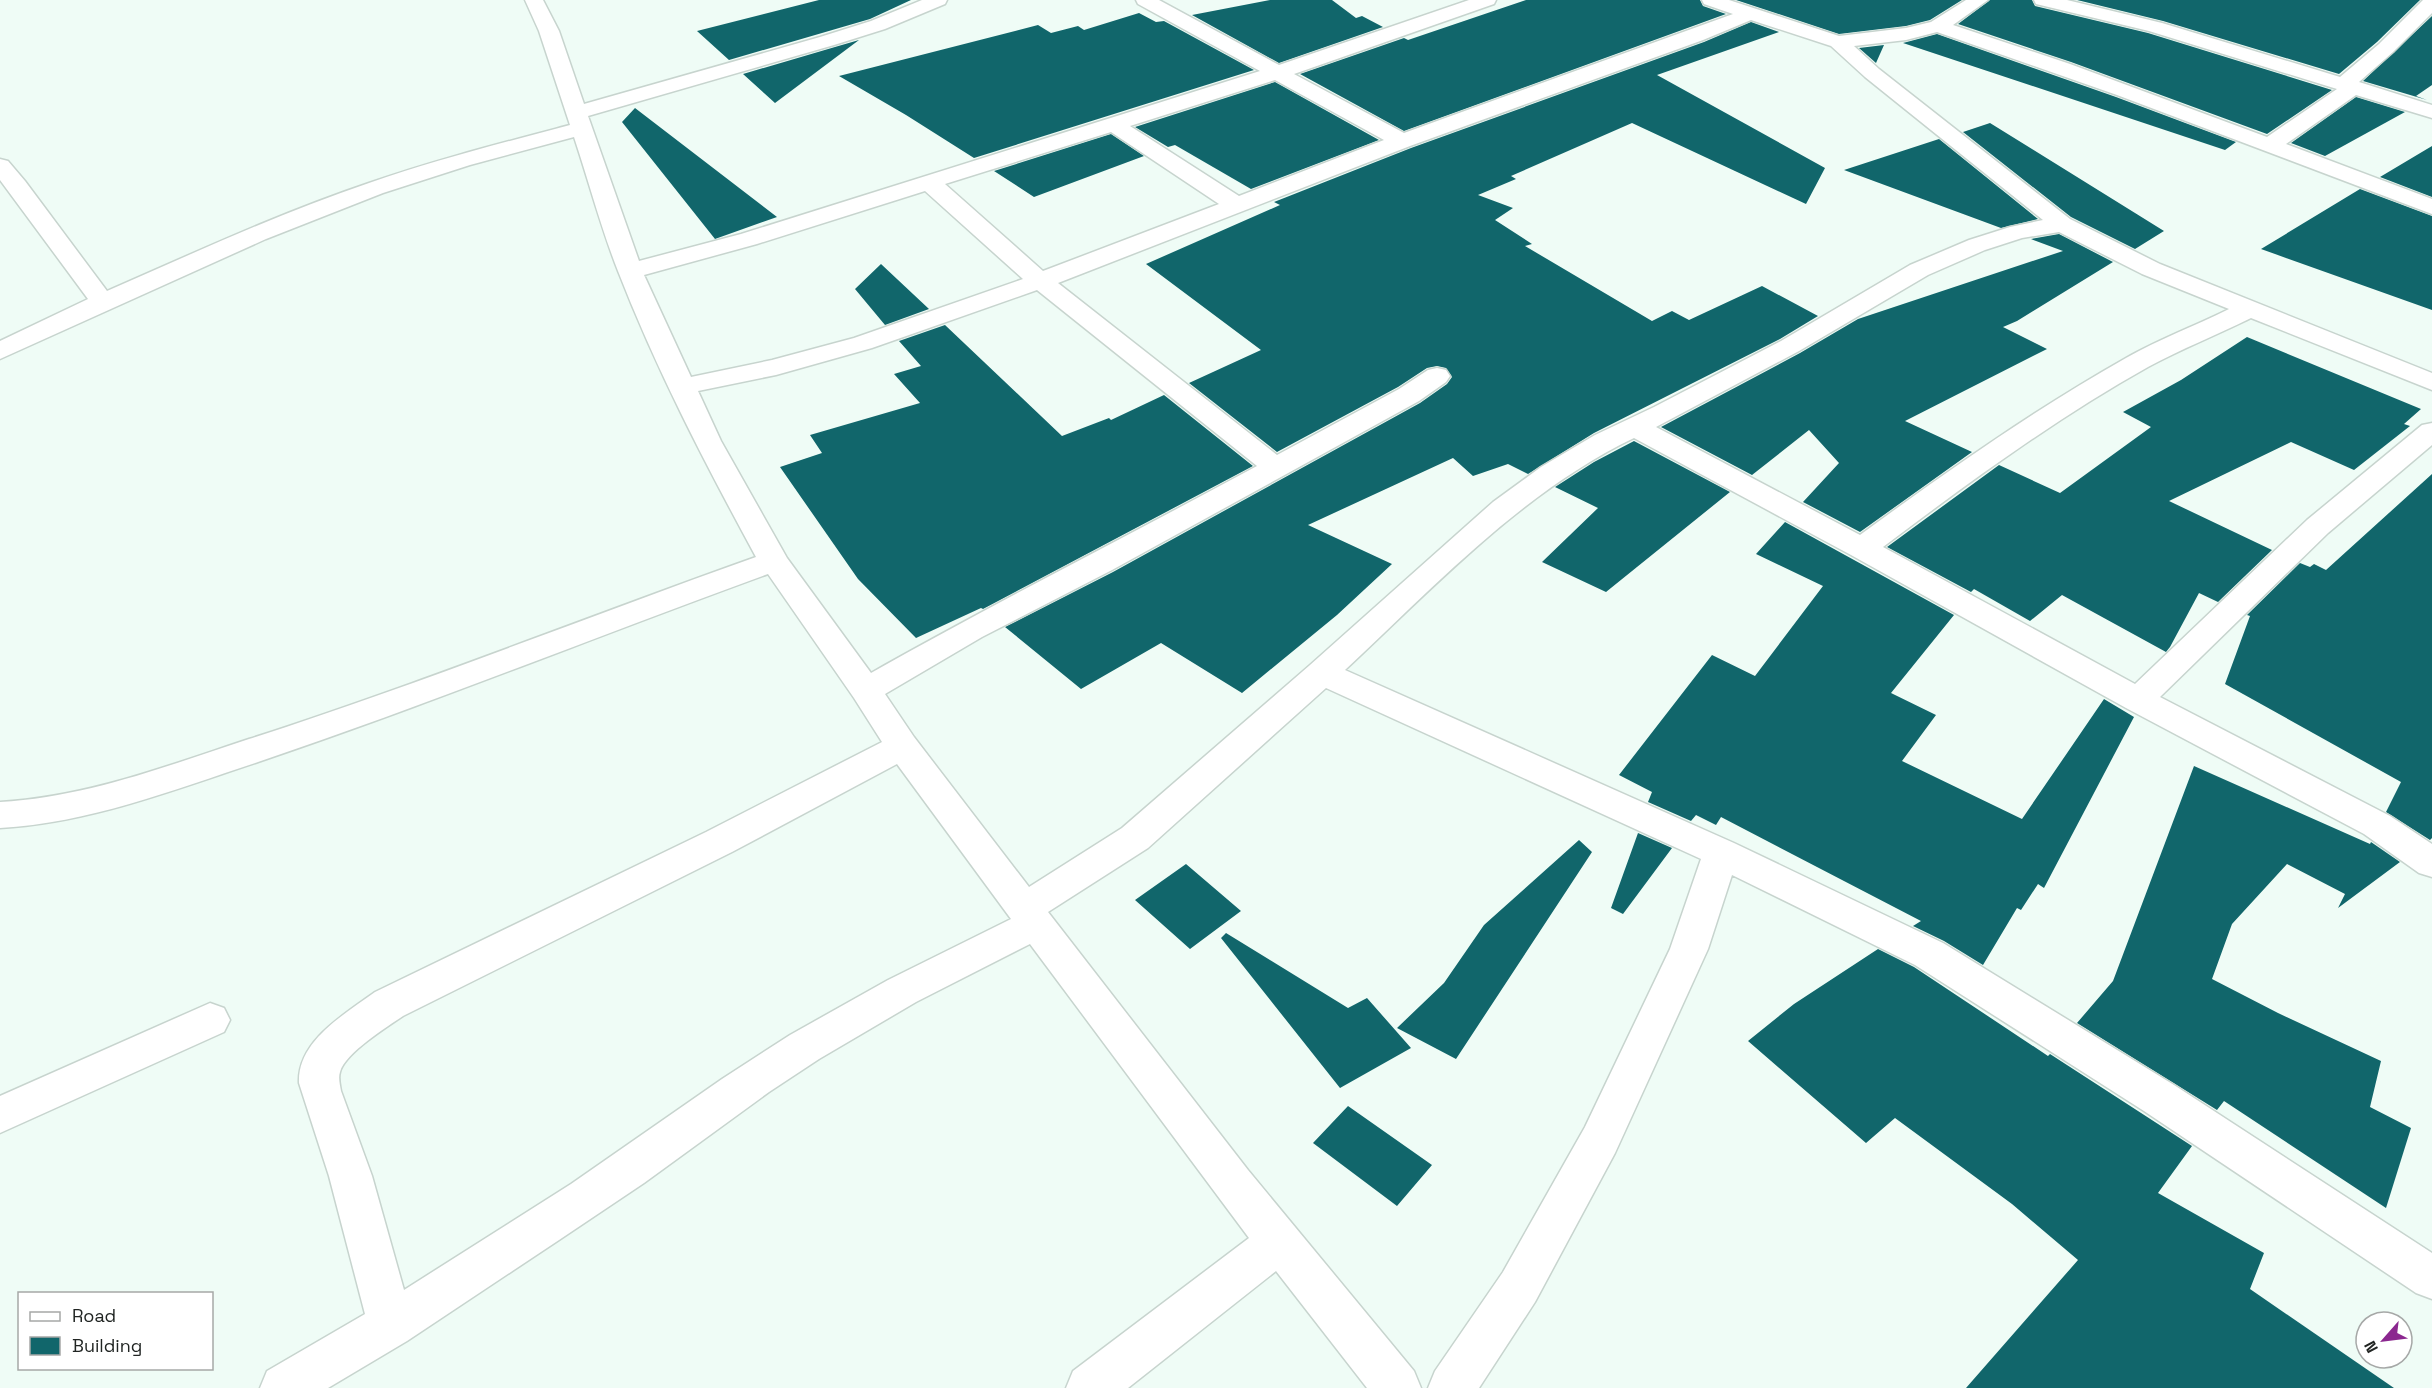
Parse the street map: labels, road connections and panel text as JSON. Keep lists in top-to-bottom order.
{
  "legend": ["Road", "Building"],
  "north": "bottom left"
}
